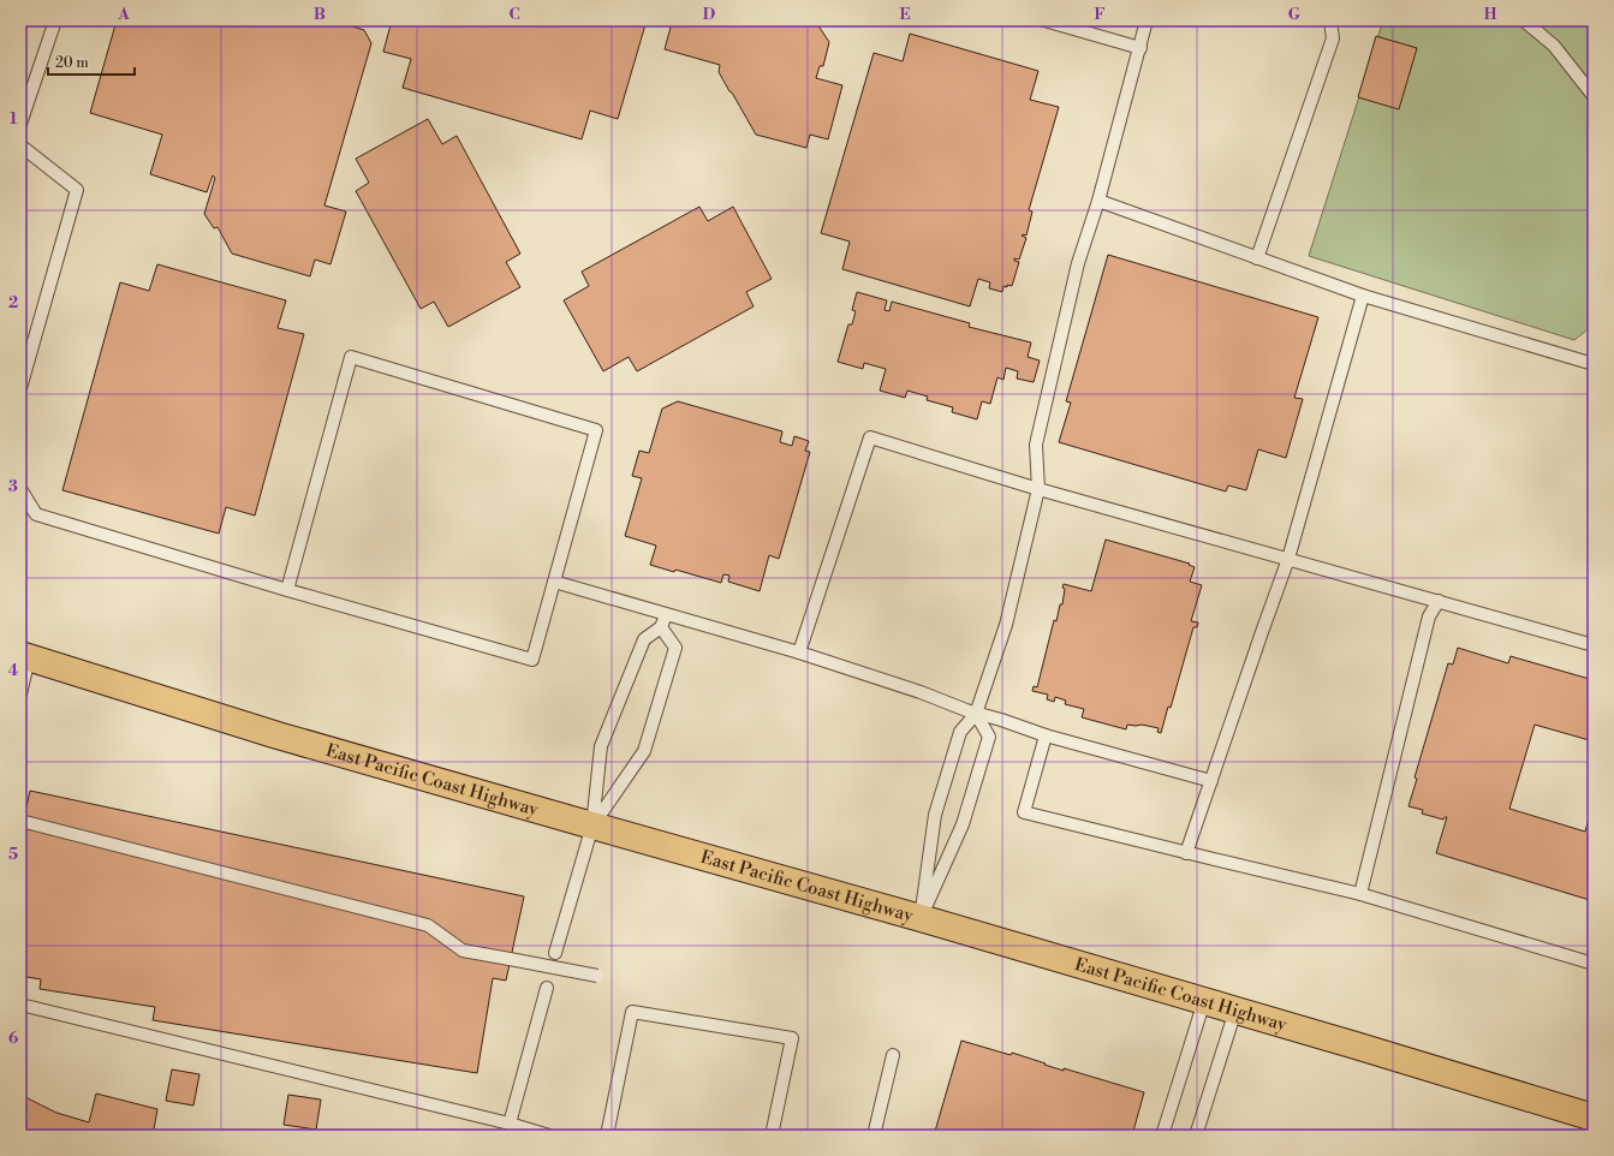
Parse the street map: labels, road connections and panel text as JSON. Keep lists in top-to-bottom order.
{
  "streets": {
    "highway": ["East Pacific Coast Highway"]
  },
  "scale_bar": "20 m",
  "grid": {
    "columns": [
      "A",
      "B",
      "C",
      "D",
      "E",
      "F",
      "G",
      "H"
    ],
    "rows": [
      "1",
      "2",
      "3",
      "4",
      "5",
      "6"
    ]
  }
}
